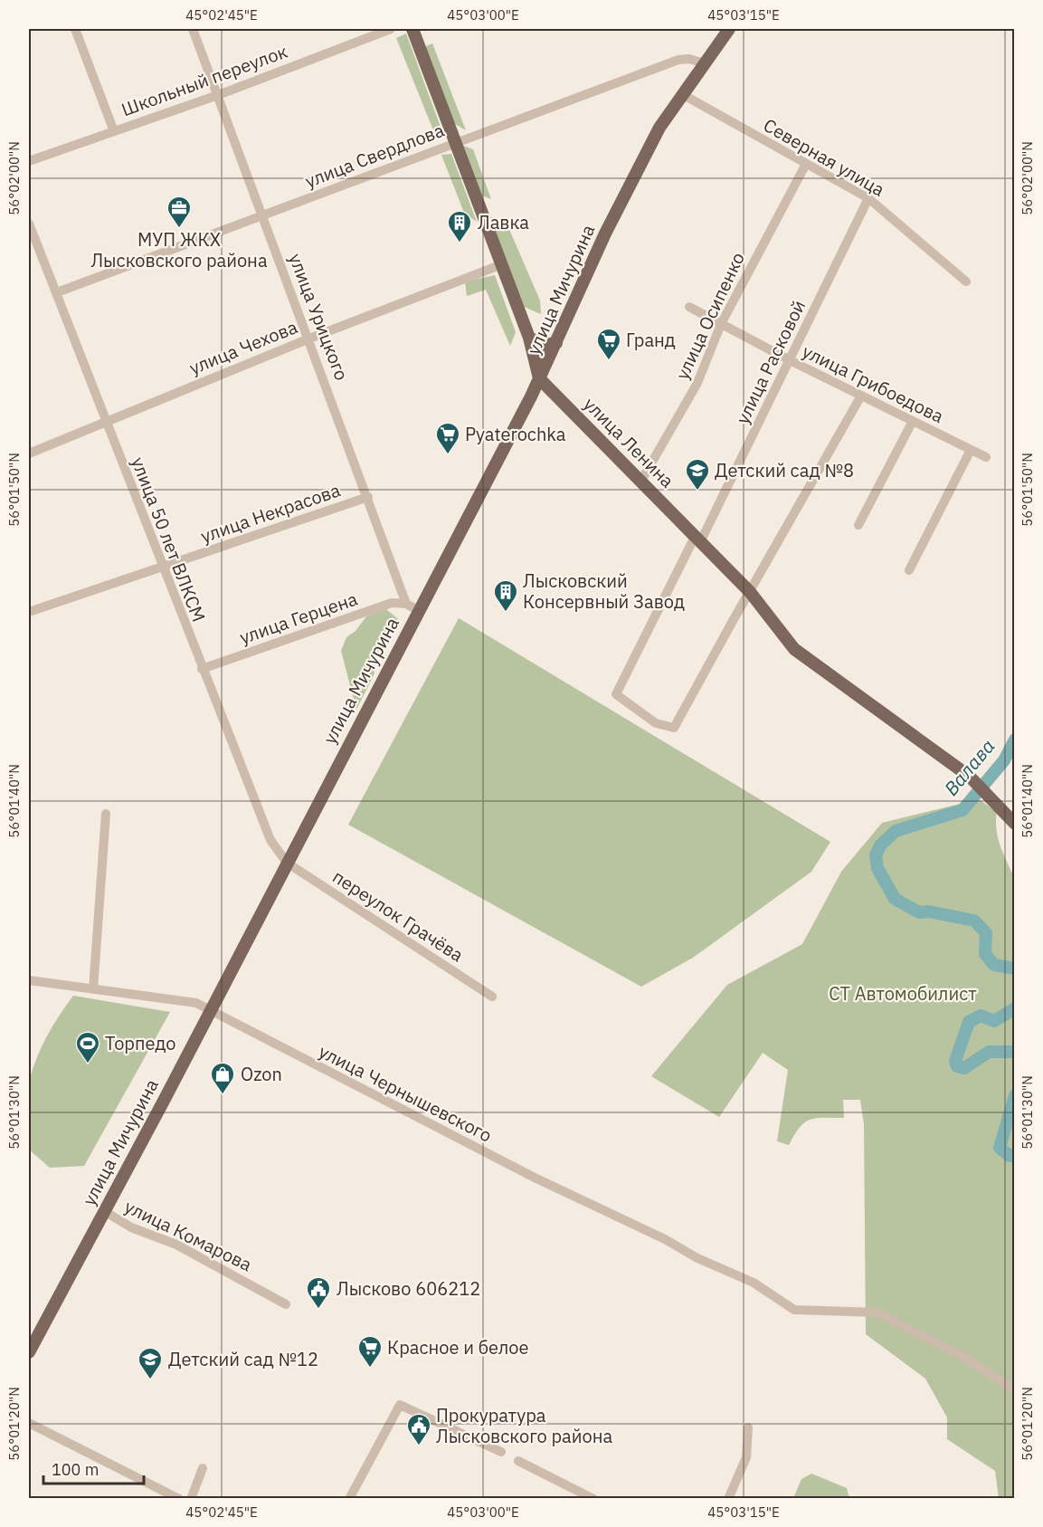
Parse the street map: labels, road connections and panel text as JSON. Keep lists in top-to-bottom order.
{
  "streets": {
    "main road": ["улица Мичурина", "улица Ленина"],
    "street": [
      "Школьный переулок",
      "улица Свердлова",
      "Северная улица",
      "улица Осипенко",
      "улица Урицкого",
      "улица Чехова",
      "улица Расковой",
      "улица Грибоедова",
      "улица Некрасова",
      "улица 50 лет ВЛКСМ",
      "улица Герцена",
      "переулок Грачёва",
      "улица Чернышевского",
      "улица Комарова"
    ]
  },
  "crossings": [
    ["Школьный переулок", "улица Урицкого"],
    ["улица Свердлова", "улица Мичурина"],
    ["улица Свердлова", "улица Урицкого"],
    ["улица Свердлова", "улица 50 лет ВЛКСМ"],
    ["Северная улица", "улица Мичурина"],
    ["Северная улица", "улица Осипенко"],
    ["Северная улица", "улица Расковой"],
    ["улица Мичурина", "улица Ленина"],
    ["улица Мичурина", "улица 50 лет ВЛКСМ"],
    ["улица Мичурина", "переулок Грачёва"],
    ["улица Мичурина", "улица Чернышевского"],
    ["улица Мичурина", "улица Комарова"],
    ["улица Осипенко", "улица Грибоедова"],
    ["улица Осипенко", "улица Ленина"],
    ["улица Урицкого", "улица Чехова"],
    ["улица Урицкого", "улица Некрасова"],
    ["улица Урицкого", "улица Герцена"],
    ["улица Чехова", "улица 50 лет ВЛКСМ"],
    ["улица Расковой", "улица Грибоедова"],
    ["улица Расковой", "улица Ленина"],
    ["улица Некрасова", "улица 50 лет ВЛКСМ"],
    ["улица 50 лет ВЛКСМ", "улица Герцена"],
    ["улица 50 лет ВЛКСМ", "переулок Грачёва"]
  ],
  "water": ["Валава"],
  "parks": ["СТ Автомобилист"],
  "places": {
    "office": ["МУП ЖКХ Лысковского района"],
    "building": ["Лавка", "Лысковский Консервный Завод"],
    "supermarket": ["Гранд", "Pyaterochka", "Красное и белое"],
    "school or university": ["Детский сад №8", "Детский сад №12"],
    "sports": ["Торпедо"],
    "shop": ["Ozon"],
    "public building": ["Лысково 606212", "Прокуратура Лысковского района"]
  },
  "scale_bar": "100 m",
  "coordinates": [
    "45°02'45\"E",
    "45°03'00\"E",
    "45°03'15\"E",
    "56°02'00\"N",
    "56°01'50\"N",
    "56°01'40\"N",
    "56°01'30\"N",
    "56°01'20\"N"
  ]
}
